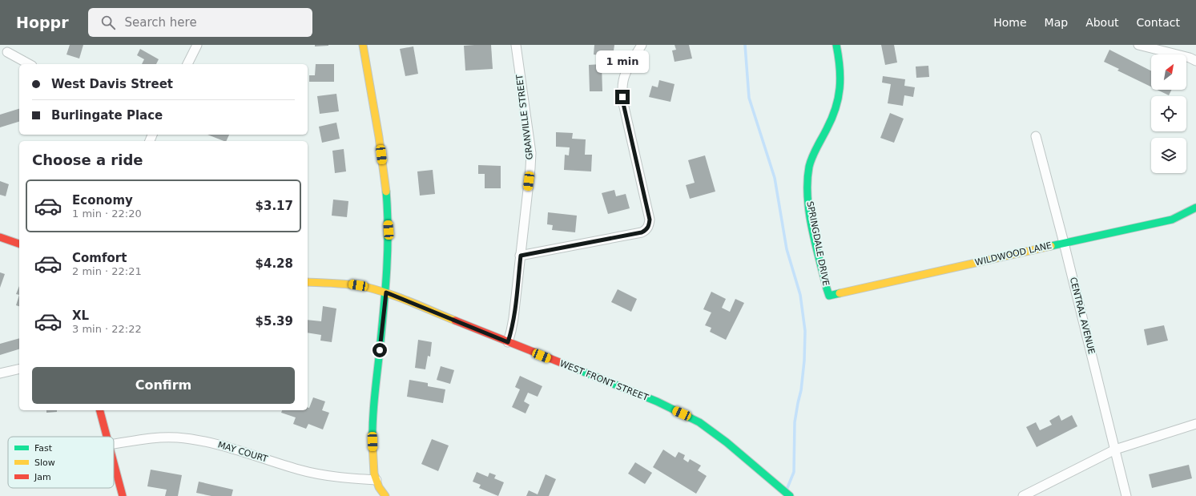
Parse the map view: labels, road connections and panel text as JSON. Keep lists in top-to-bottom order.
{
  "streets": {
    "street": [
      "GRANVILLE STREET",
      "SPRINGDALE DRIVE",
      "WILDWOOD LANE",
      "CENTRAL AVENUE",
      "WEST FRONT STREET",
      "MAY COURT"
    ]
  },
  "crossings": [
    ["GRANVILLE STREET", "WEST FRONT STREET"],
    ["SPRINGDALE DRIVE", "WILDWOOD LANE"],
    ["WILDWOOD LANE", "CENTRAL AVENUE"]
  ],
  "legend": ["Fast", "Slow", "Jam"],
  "north": "top right",
  "page": {
    "header": "Hoppr",
    "search": "Search here",
    "nav": [
      "Home",
      "Map",
      "About",
      "Contact"
    ],
    "bubble": "1 min",
    "banner": ["West Davis Street", "Burlingate Place"],
    "heading": "Choose a ride",
    "list": [
      {
        "name": "Economy",
        "note": "1 min · 22:20",
        "value": "$3.17"
      },
      {
        "name": "Comfort",
        "note": "2 min · 22:21",
        "value": "$4.28"
      },
      {
        "name": "XL",
        "note": "3 min · 22:22",
        "value": "$5.39"
      }
    ],
    "buttons": "Confirm"
  }
}
